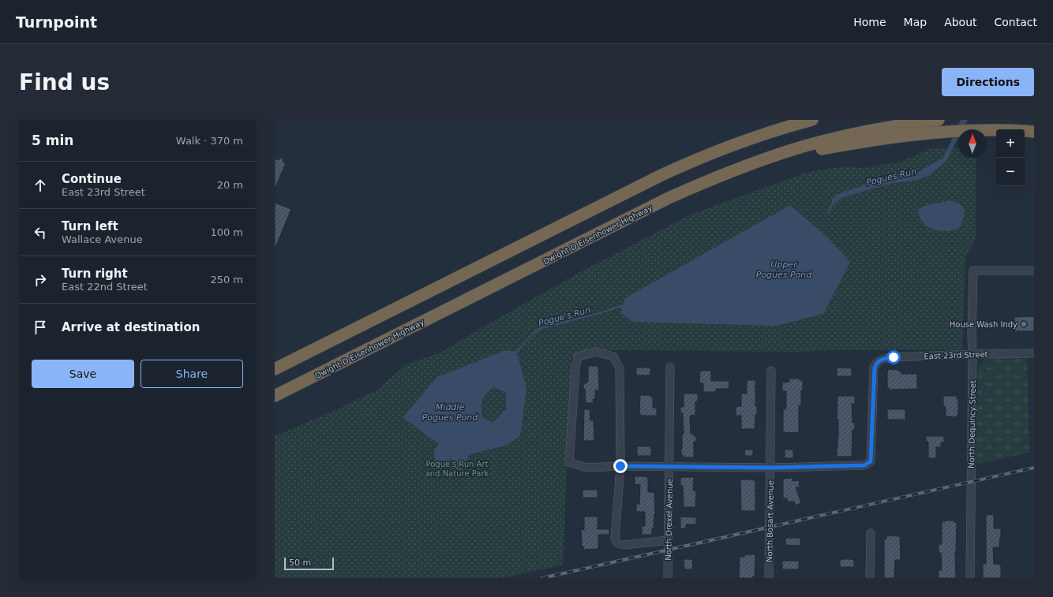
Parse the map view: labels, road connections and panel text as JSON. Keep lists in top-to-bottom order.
{
  "streets": {
    "highway": ["Dwight D Eisenhower Highway"],
    "street": [
      "East 23rd Street",
      "North Dequincy Street",
      "North Drexel Avenue",
      "North Bosart Avenue"
    ]
  },
  "crossings": [
    ["East 23rd Street", "North Dequincy Street"],
    ["East 23rd Street", "North Bosart Avenue"]
  ],
  "water": [
    "Pogues Run",
    "Upper Pogues Pond",
    "Pogue's Run",
    "Middle Pogues Pond"
  ],
  "parks": ["Pogue's Run Art and Nature Park"],
  "places": ["House Wash Indy"],
  "scale_bar": "50 m",
  "north": "top",
  "page": {
    "header": "Turnpoint",
    "nav": [
      "Home",
      "Map",
      "About",
      "Contact"
    ],
    "buttons": [
      "Directions",
      ["Save", "Share"]
    ],
    "title": "Find us",
    "heading": ["5 min", "Walk · 370 m"],
    "map_buttons": ["+", "−"],
    "list": [
      ["Continue", "East 23rd Street", "20 m"],
      ["Turn left", "Wallace Avenue", "100 m"],
      ["Turn right", "East 22nd Street", "250 m"],
      "Arrive at destination"
    ],
    "scale": "50 m"
  }
}
